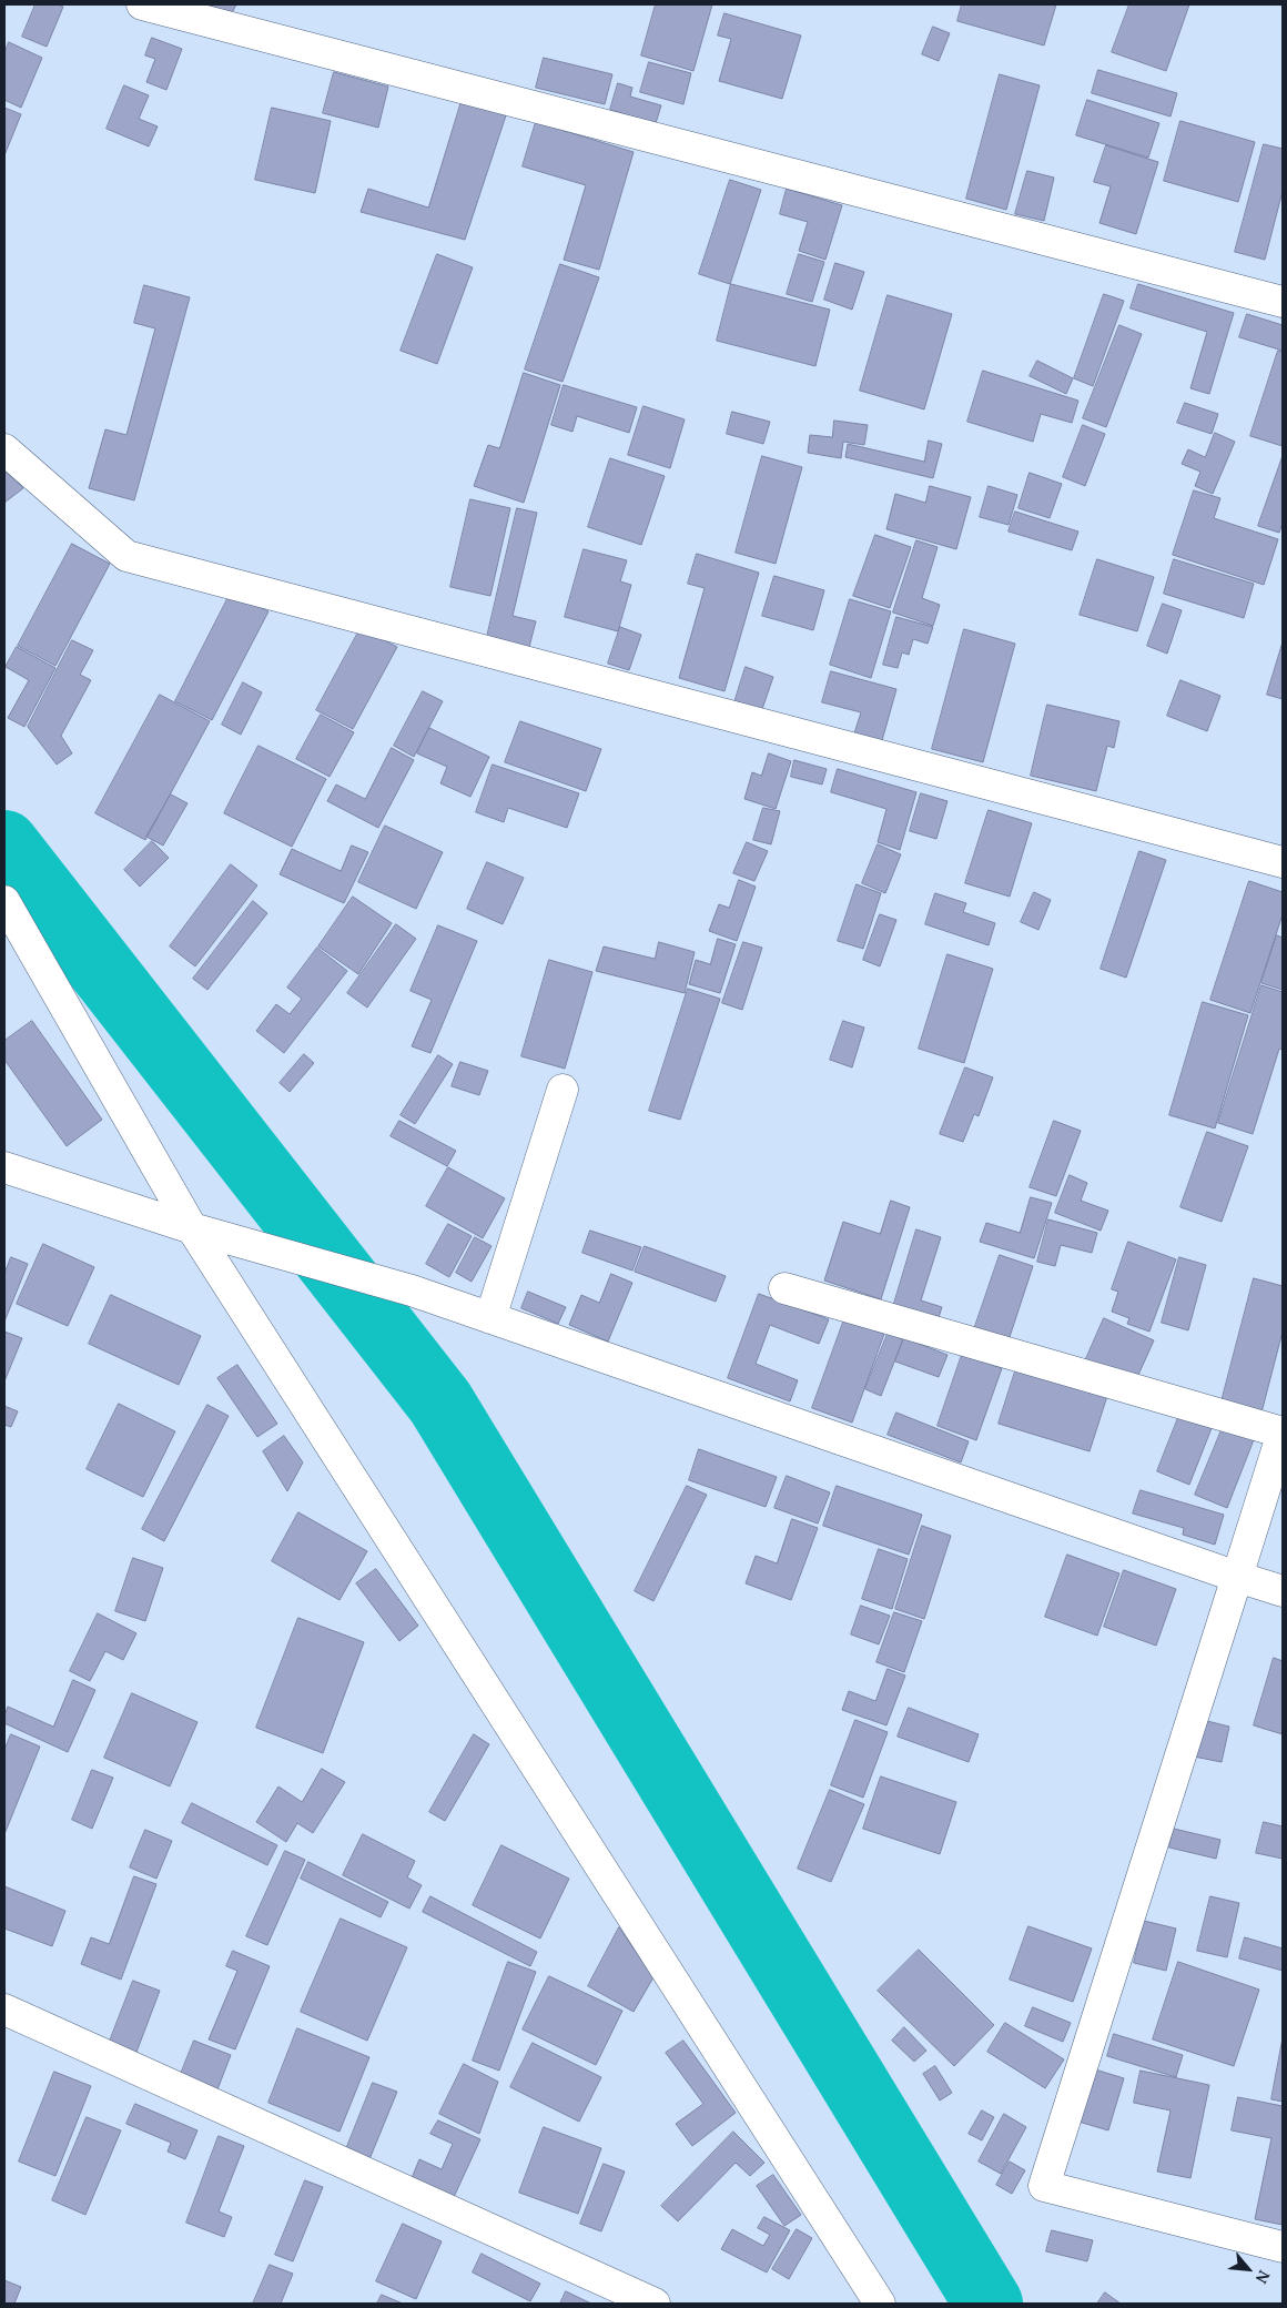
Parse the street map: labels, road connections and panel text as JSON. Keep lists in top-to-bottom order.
{
  "north": "bottom right"
}
